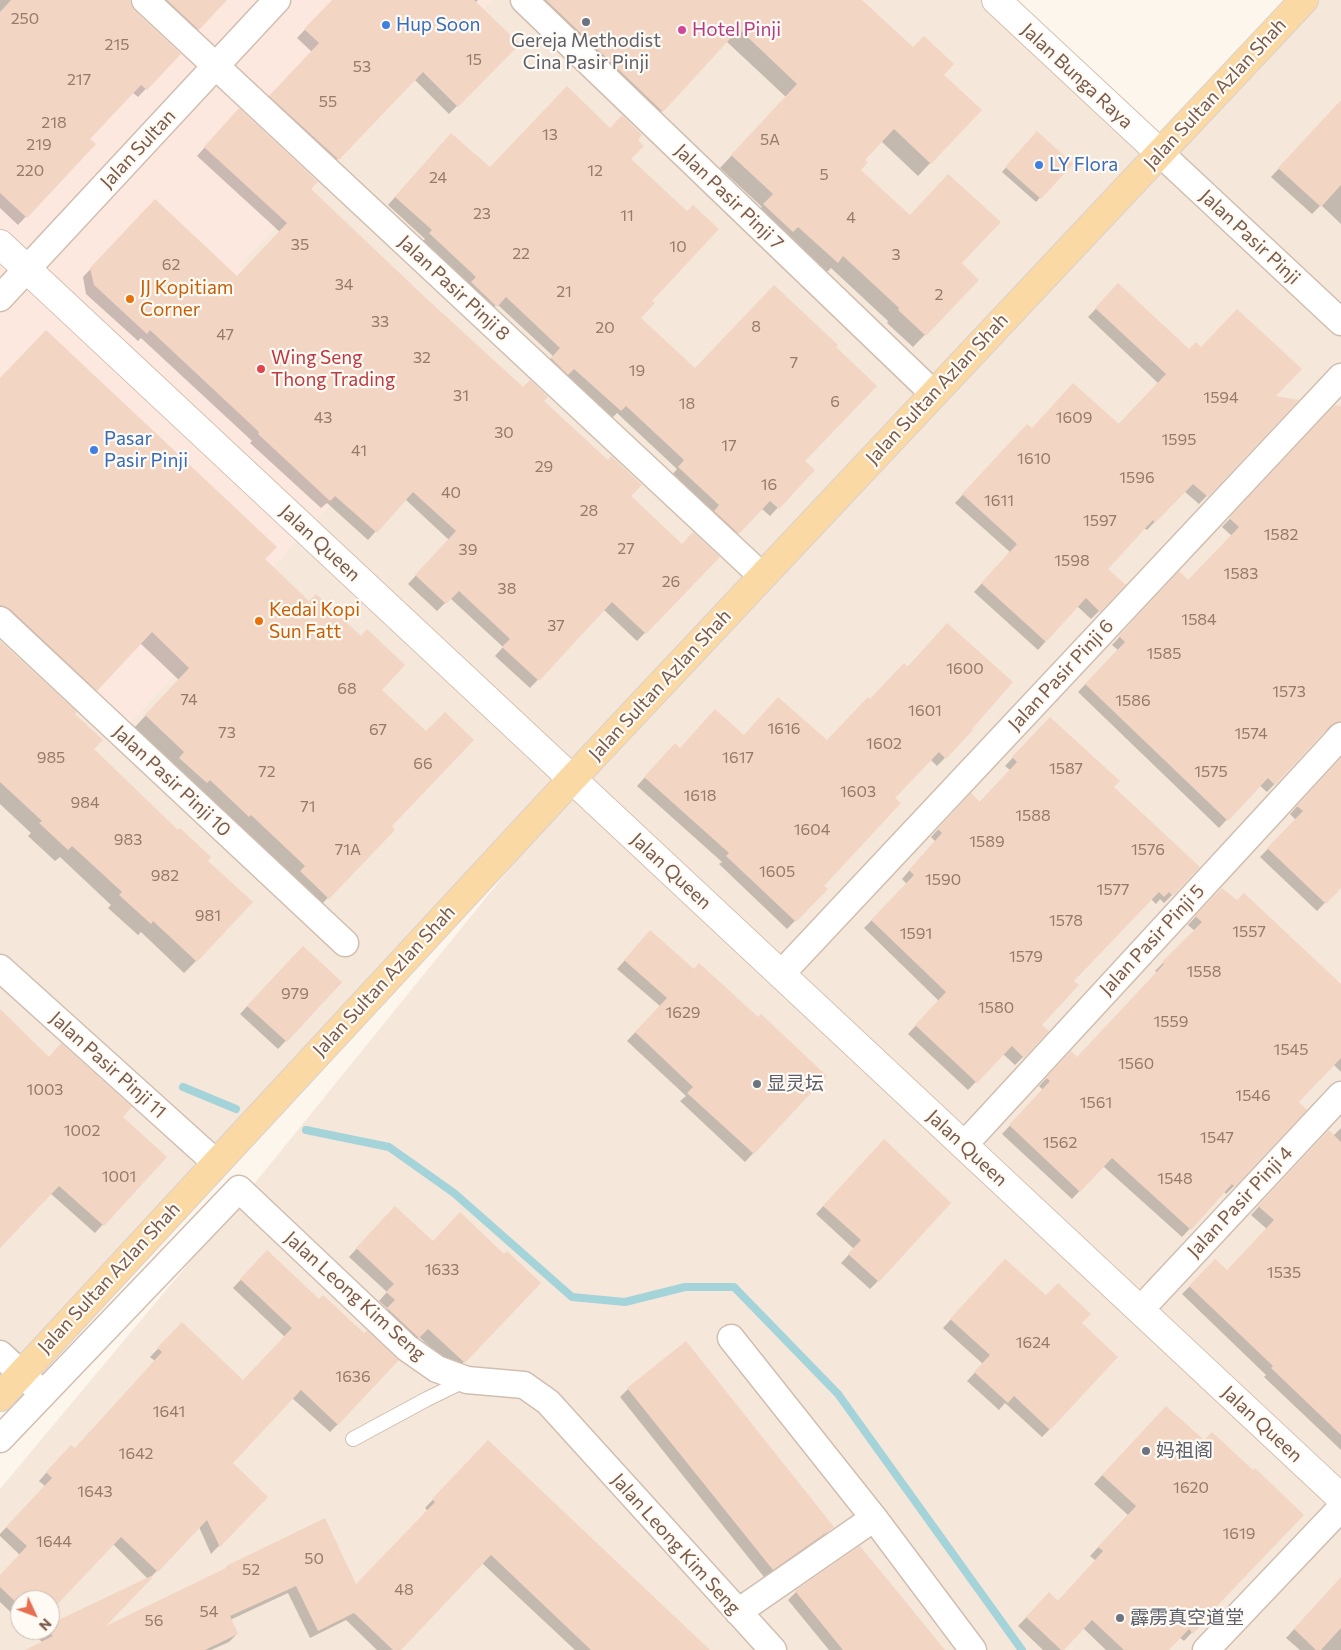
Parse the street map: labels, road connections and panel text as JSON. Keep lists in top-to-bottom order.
{
  "streets": {
    "main road": ["Jalan Bunga Raya", "Jalan Sultan Azlan Shah", "Jalan Queen"],
    "street": [
      "Jalan Sultan",
      "Jalan Pasir Pinji 7",
      "Jalan Pasir Pinji",
      "Jalan Pasir Pinji 8",
      "Jalan Pasir Pinji 6",
      "Jalan Pasir Pinji 10",
      "Jalan Pasir Pinji 5",
      "Jalan Pasir Pinji 11",
      "Jalan Pasir Pinji 4",
      "Jalan Leong Kim Seng"
    ]
  },
  "crossings": [
    ["Jalan Bunga Raya", "Jalan Sultan Azlan Shah"],
    ["Jalan Bunga Raya", "Jalan Pasir Pinji"],
    ["Jalan Sultan Azlan Shah", "Jalan Pasir Pinji 7"],
    ["Jalan Sultan Azlan Shah", "Jalan Pasir Pinji"],
    ["Jalan Sultan Azlan Shah", "Jalan Pasir Pinji 8"],
    ["Jalan Sultan Azlan Shah", "Jalan Queen"],
    ["Jalan Sultan Azlan Shah", "Jalan Pasir Pinji 11"],
    ["Jalan Sultan", "Jalan Pasir Pinji 8"],
    ["Jalan Sultan", "Jalan Queen"],
    ["Jalan Queen", "Jalan Pasir Pinji 6"],
    ["Jalan Queen", "Jalan Pasir Pinji 5"],
    ["Jalan Queen", "Jalan Pasir Pinji 4"]
  ],
  "places": [
    "Gereja Methodist Cina Pasir Pinji",
    "Hup Soon",
    "Hotel Pinji",
    "LY Flora",
    "JJ Kopitiam Corner",
    "Wing Seng Thong Trading",
    "Pasar Pasir Pinji",
    "Kedai Kopi Sun Fatt",
    "显灵坛",
    "妈祖阁",
    "霹雳真空道堂"
  ],
  "house_numbers": [
    "250",
    "215",
    "15",
    "53",
    "217",
    "55",
    "218",
    "13",
    "5A",
    "219",
    "220",
    "12",
    "5",
    "24",
    "23",
    "11",
    "4",
    "35",
    "10",
    "22",
    "3",
    "62",
    "34",
    "21",
    "2",
    "33",
    "8",
    "20",
    "47",
    "32",
    "7",
    "19",
    "31",
    "1594",
    "6",
    "18",
    "43",
    "1609",
    "30",
    "1595",
    "17",
    "41",
    "1610",
    "29",
    "1596",
    "16",
    "40",
    "1611",
    "28",
    "1597",
    "1582",
    "27",
    "39",
    "1598",
    "1583",
    "26",
    "38",
    "1584",
    "37",
    "1585",
    "1600",
    "68",
    "1573",
    "74",
    "1586",
    "1601",
    "1616",
    "67",
    "73",
    "1574",
    "1602",
    "985",
    "1617",
    "66",
    "1587",
    "72",
    "1575",
    "1603",
    "1618",
    "984",
    "71",
    "1588",
    "1604",
    "983",
    "1589",
    "71A",
    "1576",
    "1605",
    "982",
    "1590",
    "1577",
    "981",
    "1578",
    "1557",
    "1591",
    "1579",
    "1558",
    "979",
    "1580",
    "1629",
    "1559",
    "1545",
    "1560",
    "1003",
    "1546",
    "1561",
    "1002",
    "1547",
    "1562",
    "1001",
    "1548",
    "1633",
    "1535",
    "1624",
    "1636",
    "1641",
    "1642",
    "1620",
    "1643",
    "1619",
    "1644",
    "50",
    "52",
    "48",
    "54",
    "56"
  ],
  "north": "bottom right"
}
